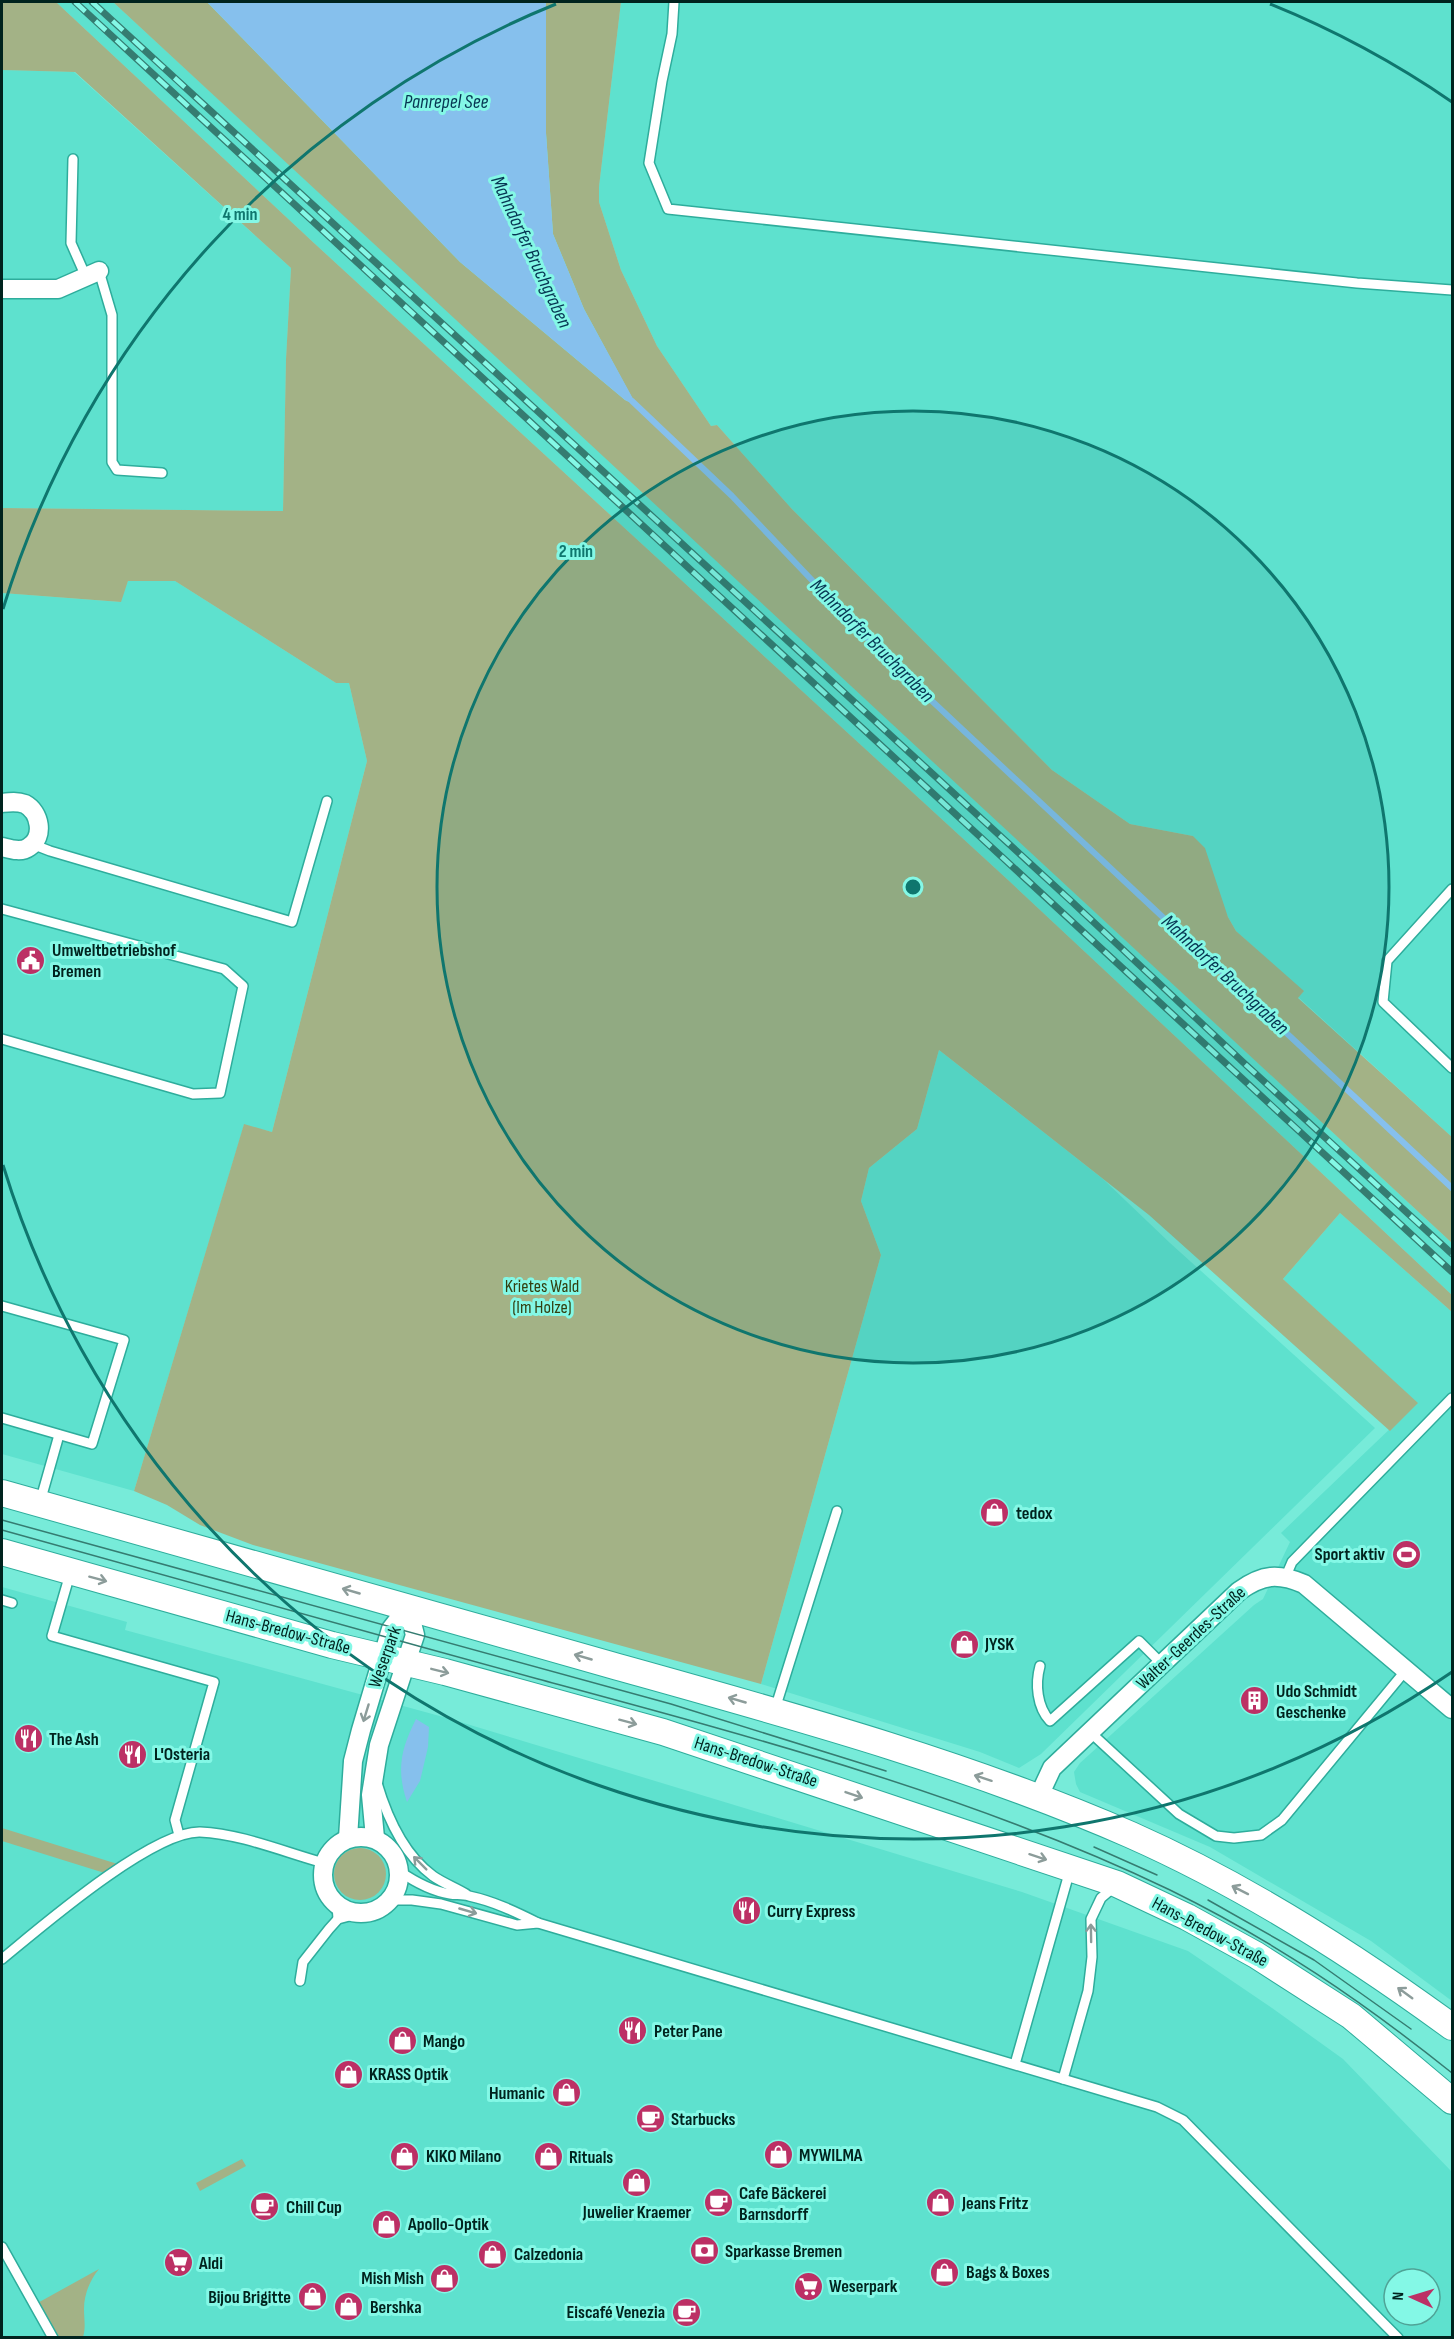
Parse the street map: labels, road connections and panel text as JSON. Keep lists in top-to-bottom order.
{
  "streets": {
    "main road": ["Hans-Bredow-Straße"],
    "street": ["Walter-Geerdes-Straße", "Weserpark"]
  },
  "crossings": [
    ["Hans-Bredow-Straße", "Weserpark"]
  ],
  "water": ["Panrepel See", "Mahndorfer Bruchgraben"],
  "parks": ["Krietes Wald (Im Holze)"],
  "places": {
    "public building": ["Umweltbetriebshof Bremen"],
    "shop": [
      "tedox",
      "JYSK",
      "Mango",
      "KRASS Optik",
      "Humanic",
      "MYWILMA",
      "KIKO Milano",
      "Rituals",
      "Juwelier Kraemer",
      "Jeans Fritz",
      "Apollo-Optik",
      "Calzedonia",
      "Bags & Boxes",
      "Mish Mish",
      "Bijou Brigitte",
      "Bershka"
    ],
    "sports": ["Sport aktiv"],
    "building": ["Udo Schmidt Geschenke"],
    "restaurant": [
      "The Ash",
      "L'Osteria",
      "Curry Express",
      "Peter Pane"
    ],
    "cafe": [
      "Starbucks",
      "Cafe Bäckerei Barnsdorff",
      "Chill Cup",
      "Eiscafé Venezia"
    ],
    "bank": ["Sparkasse Bremen"],
    "supermarket": ["Aldi", "Weserpark"]
  },
  "north": "left",
  "rings": ["4 min", "2 min"]
}
